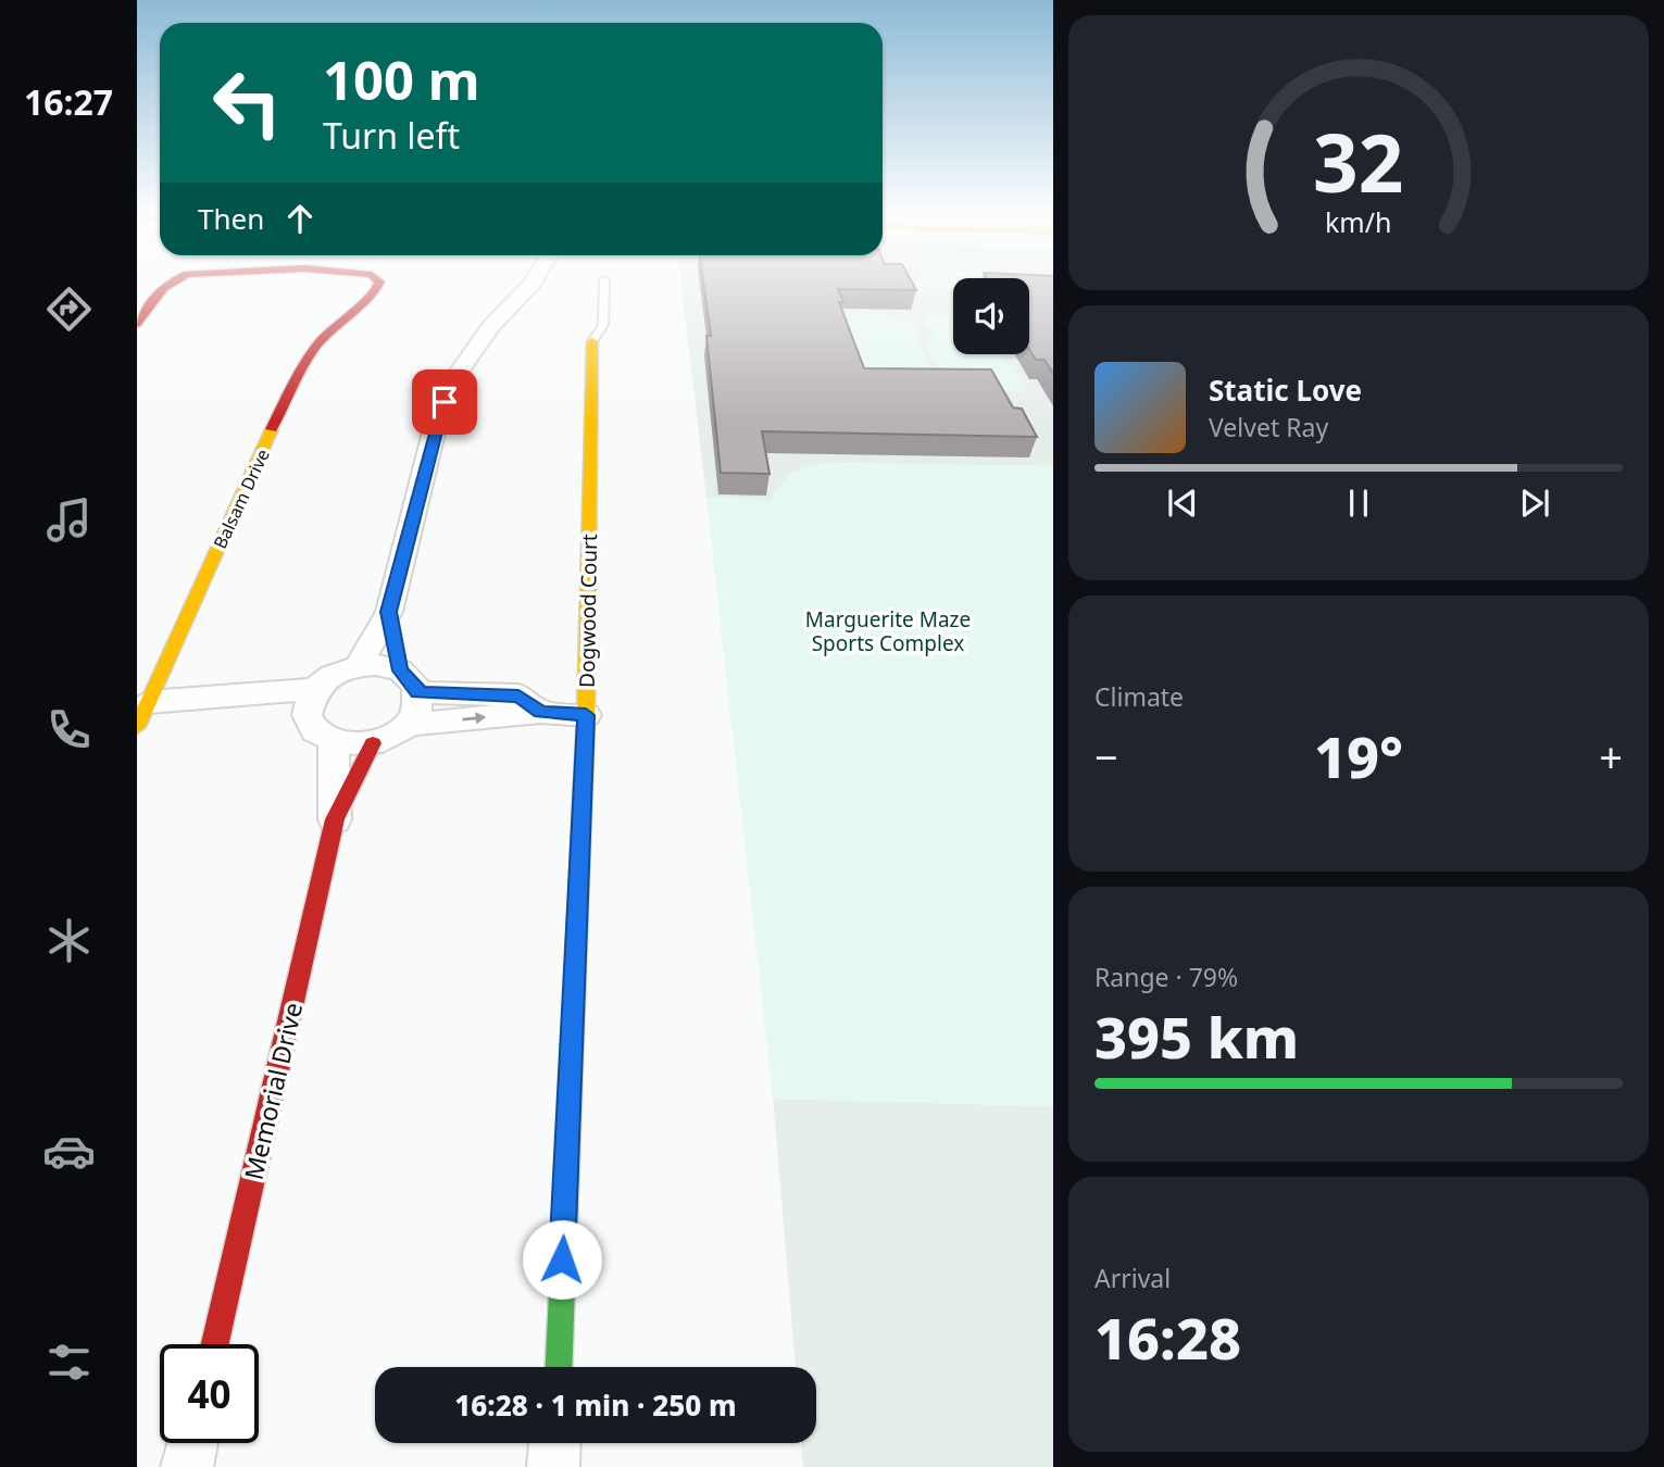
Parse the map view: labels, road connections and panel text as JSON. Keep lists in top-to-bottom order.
{
  "streets": {
    "street": ["Balsam Drive", "Dogwood Court", "Memorial Drive"]
  },
  "parks": ["Marguerite Maze Sports Complex"],
  "page": {
    "tabs": "16:27",
    "turn": ["100 m", "Turn left"],
    "then": "Then",
    "song": ["Static Love", "Velvet Ray"],
    "tile": [
      "Climate",
      ["Range · 79%", "395 km"],
      ["Arrival", "16:28"]
    ],
    "heat": ["−", "19°", "+"],
    "limit": "40",
    "trip": "16:28 · 1 min · 250 m",
    "gauge": ["32", "km/h"]
  }
}
